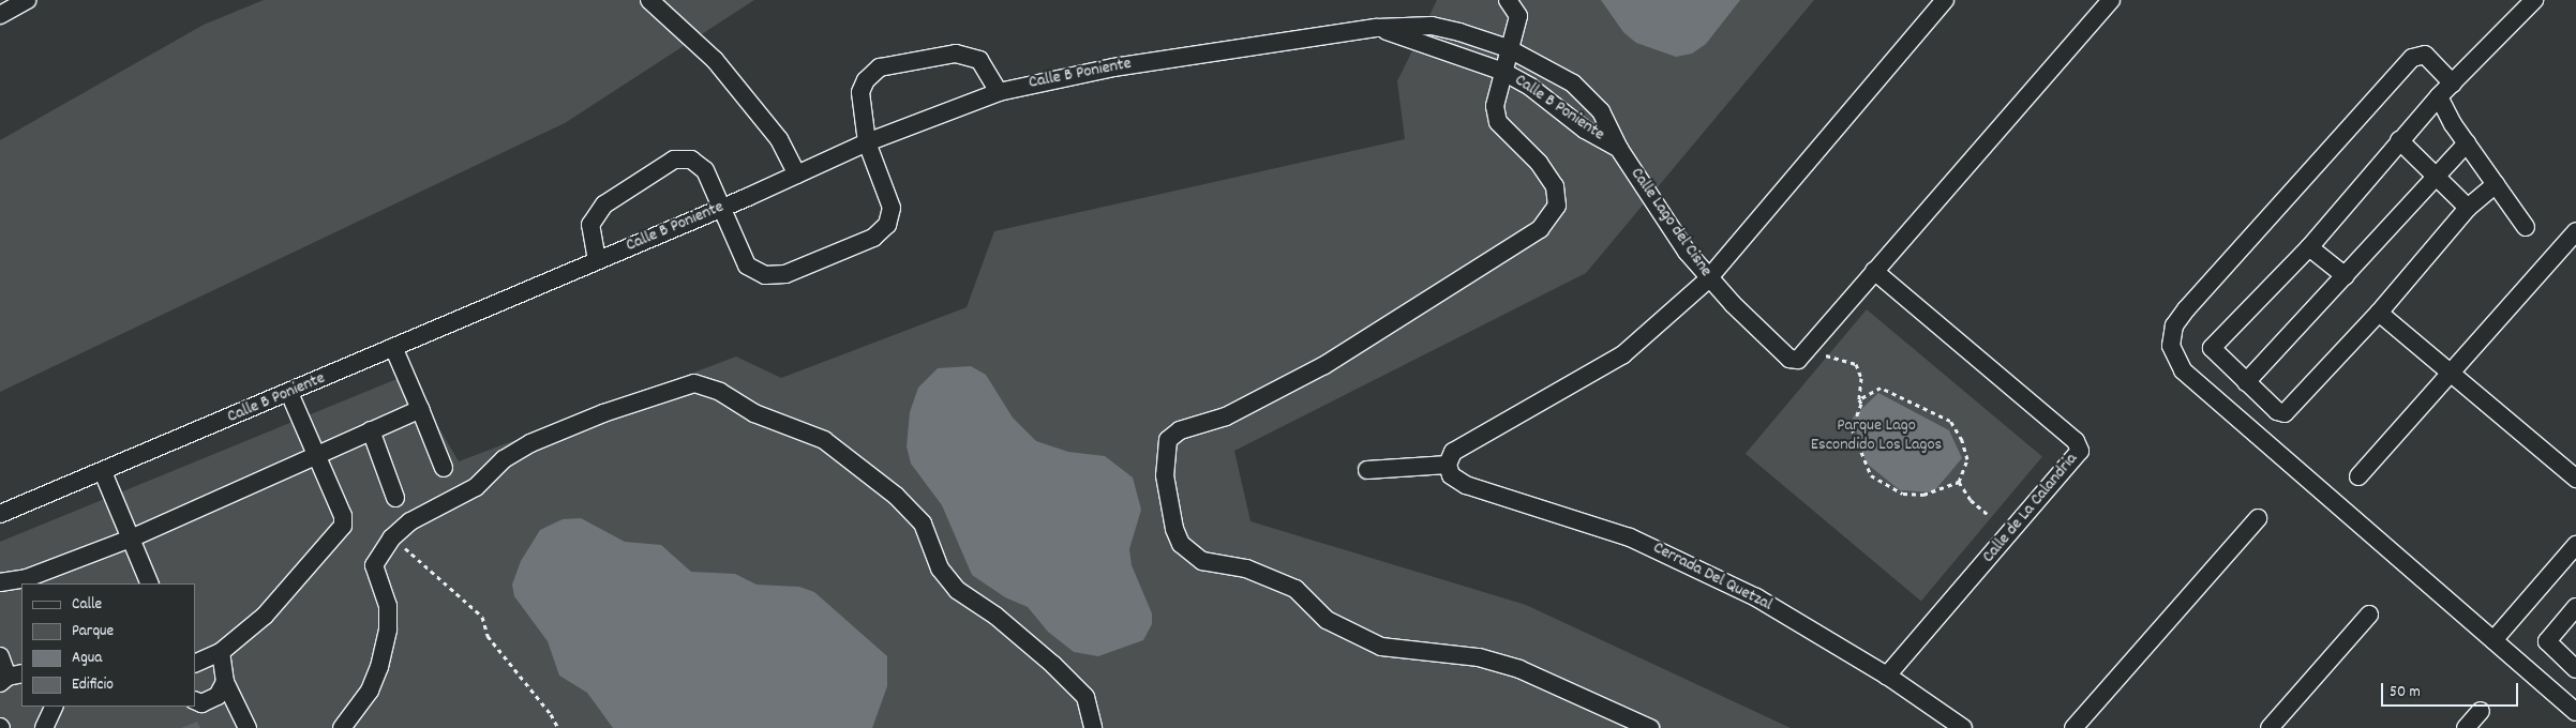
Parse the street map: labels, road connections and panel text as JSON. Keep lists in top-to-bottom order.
{
  "streets": {
    "street": [
      "Calle B Poniente",
      "Calle Lago del Cisne",
      "Calle de La Calandria",
      "Cerrada Del Quetzal"
    ]
  },
  "crossings": [
    ["Calle B Poniente", "Calle Lago del Cisne"],
    ["Calle Lago del Cisne", "Calle de La Calandria"],
    ["Calle de La Calandria", "Cerrada Del Quetzal"]
  ],
  "parks": ["Parque Lago Escondido Los Lagos"],
  "legend": [
    "Calle",
    "Parque",
    "Agua",
    "Edificio"
  ],
  "scale_bar": "50 m"
}
